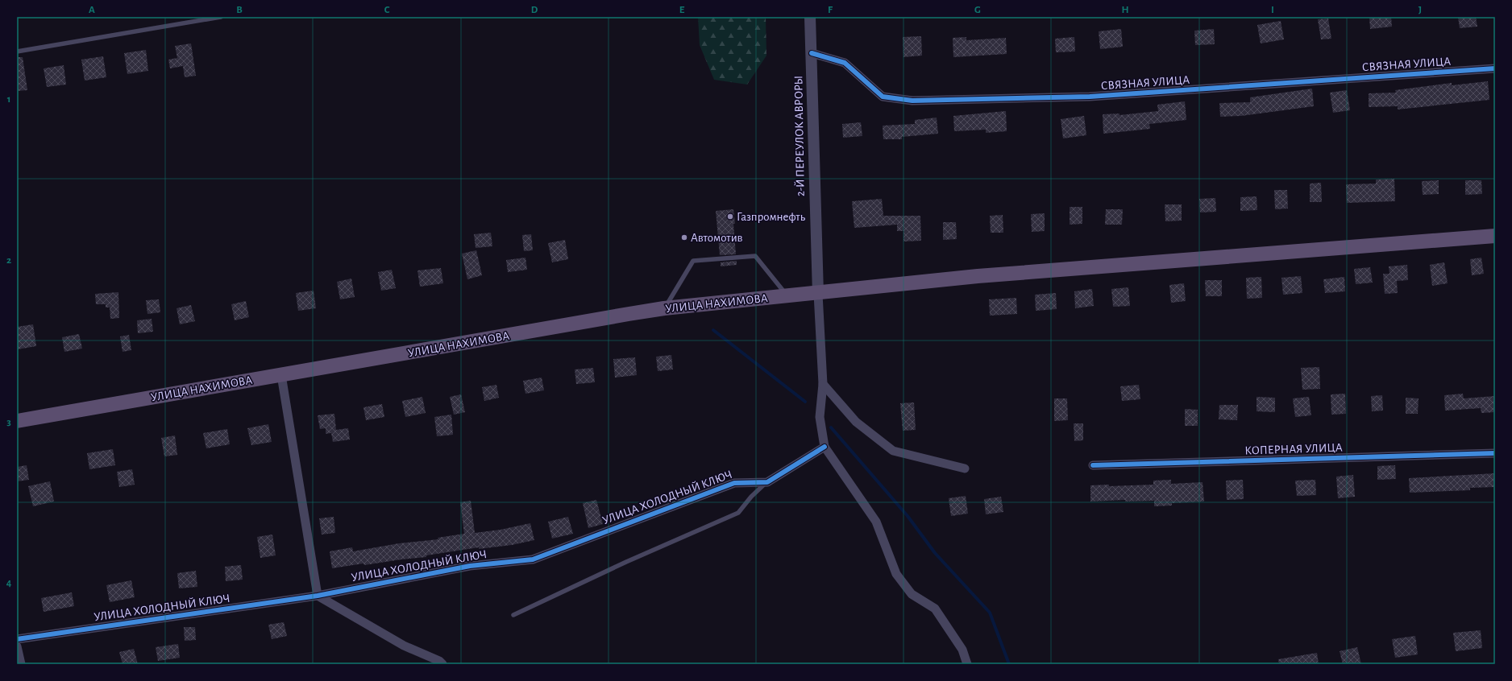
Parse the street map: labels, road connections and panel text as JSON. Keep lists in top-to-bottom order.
{
  "streets": {
    "main road": ["УЛИЦА НАХИМОВА"],
    "street": [
      "СВЯЗНАЯ УЛИЦА",
      "2-Й ПЕРЕУЛОК АВРОРЫ",
      "КОПЕРНАЯ УЛИЦА",
      "УЛИЦА ХОЛОДНЫЙ КЛЮЧ"
    ]
  },
  "crossings": [
    ["СВЯЗНАЯ УЛИЦА", "2-Й ПЕРЕУЛОК АВРОРЫ"],
    ["2-Й ПЕРЕУЛОК АВРОРЫ", "УЛИЦА НАХИМОВА"]
  ],
  "places": ["Газпромнефть", "Автомотив"],
  "grid": {
    "columns": [
      "A",
      "B",
      "C",
      "D",
      "E",
      "F",
      "G",
      "H",
      "I",
      "J"
    ],
    "rows": [
      "1",
      "2",
      "3",
      "4"
    ]
  }
}
